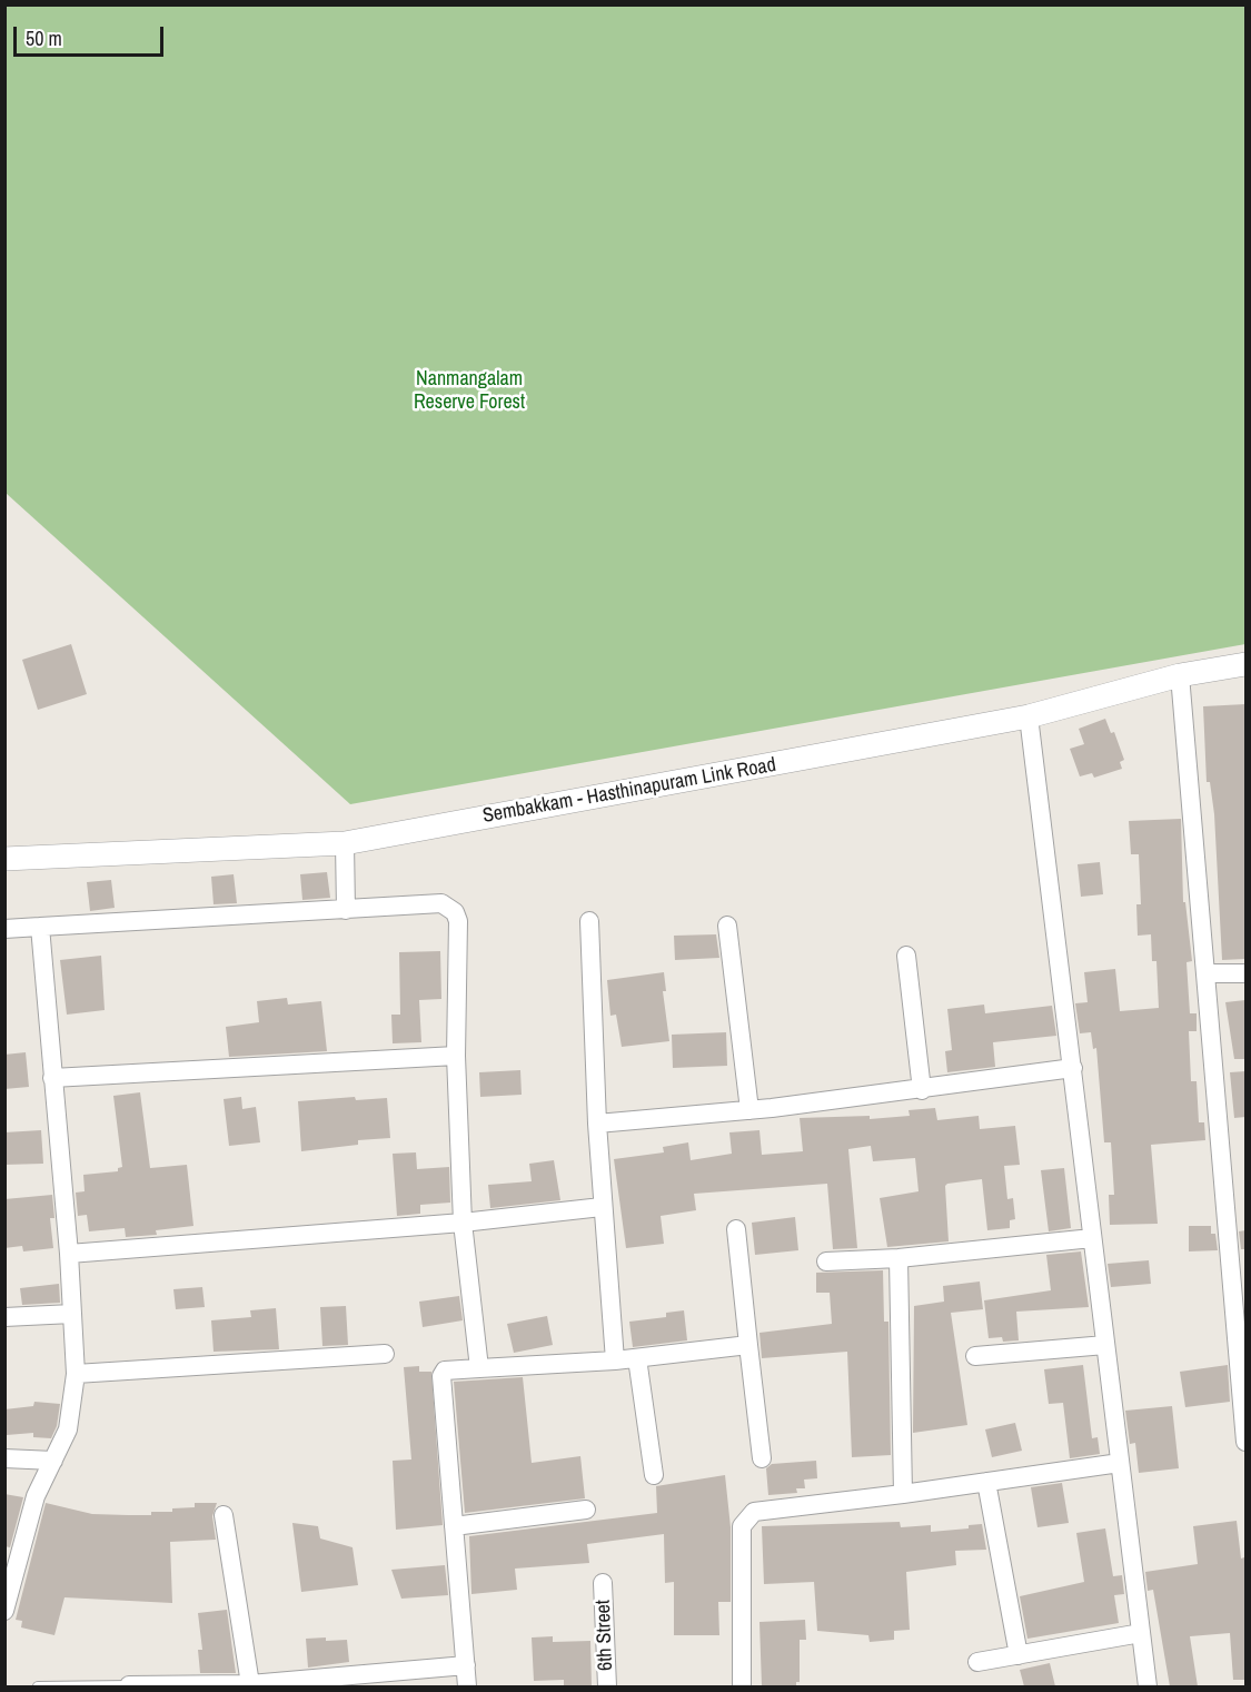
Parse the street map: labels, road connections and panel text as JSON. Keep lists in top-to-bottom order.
{
  "streets": {
    "street": ["Sembakkam - Hasthinapuram Link Road", "6th Street"]
  },
  "parks": ["Nanmangalam Reserve Forest"],
  "scale_bar": "50 m"
}
